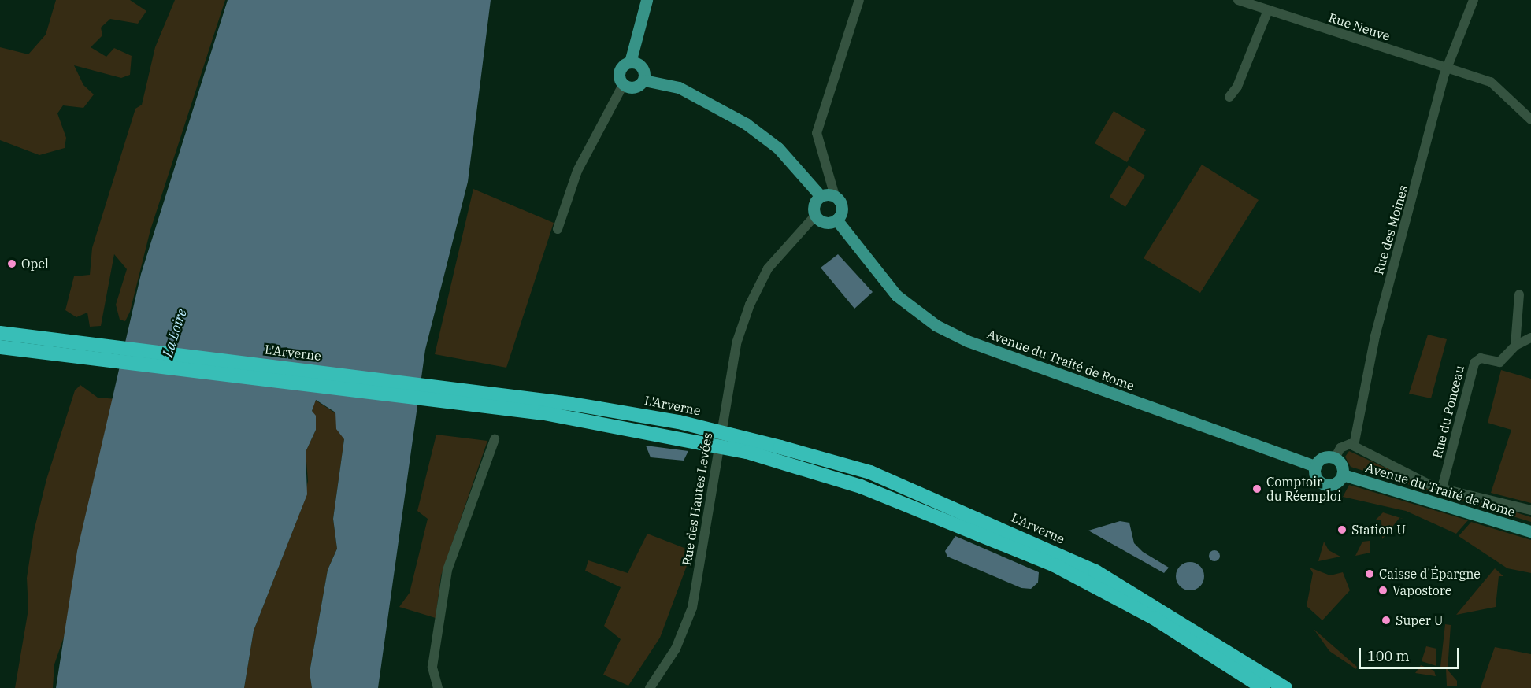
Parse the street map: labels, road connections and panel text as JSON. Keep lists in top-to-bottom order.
{
  "streets": {
    "highway": ["L'Arverne"],
    "main road": ["Avenue du Traité de Rome"],
    "street": [
      "Rue Neuve",
      "Rue des Moines",
      "Rue du Ponceau",
      "Rue des Hautes Levées"
    ]
  },
  "crossings": [
    ["Rue Neuve", "Rue des Moines"],
    ["Avenue du Traité de Rome", "Rue des Hautes Levées"]
  ],
  "water": ["La Loire"],
  "places": [
    "Opel",
    "Comptoir du Réemploi",
    "Station U",
    "Caisse d'Épargne",
    "Vapostore",
    "Super U"
  ],
  "scale_bar": "100 m"
}
